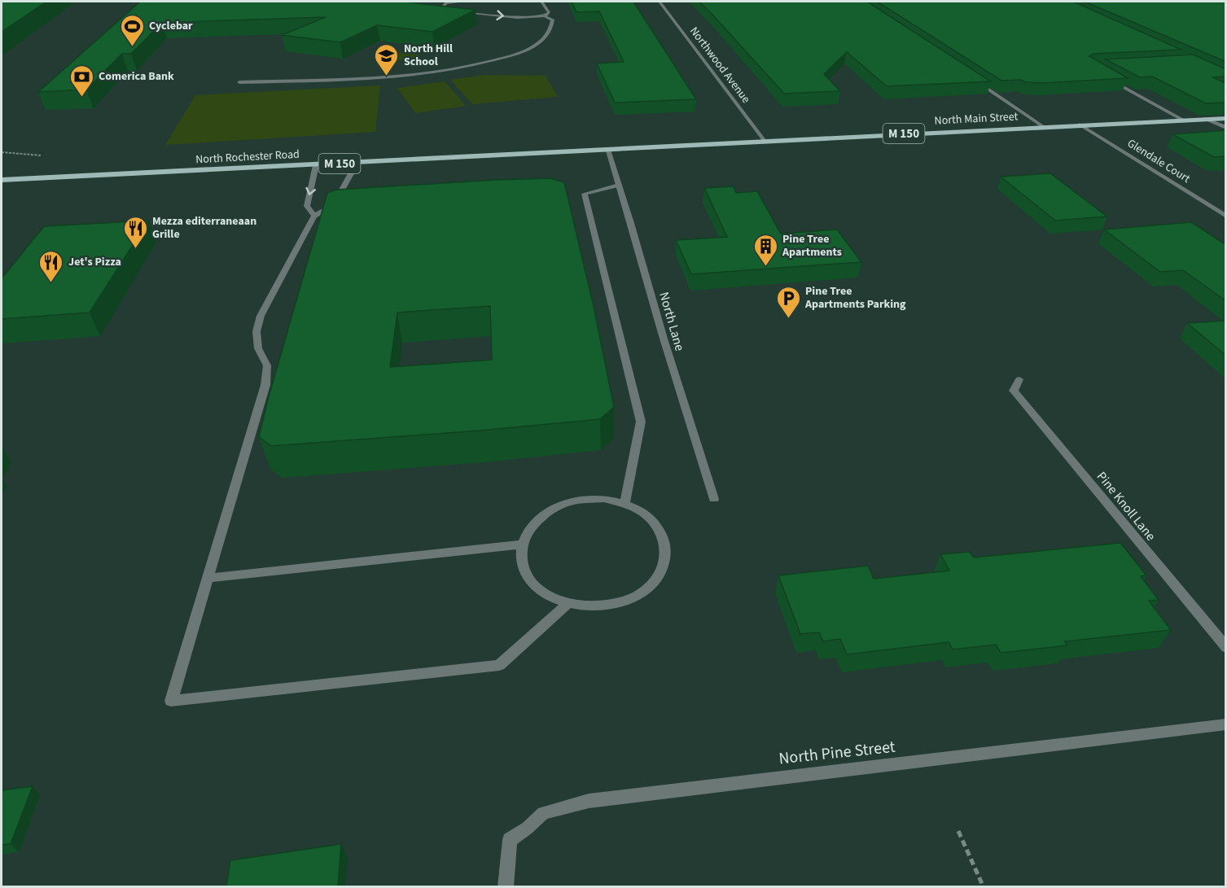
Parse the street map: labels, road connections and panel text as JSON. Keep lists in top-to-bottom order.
{
  "streets": {
    "main road": ["North Main Street", "M 150", "North Rochester Road"],
    "street": [
      "Northwood Avenue",
      "Glendale Court",
      "North Lane",
      "Pine Knoll Lane",
      "North Pine Street"
    ]
  },
  "crossings": [
    ["Northwood Avenue", "North Main Street"],
    ["North Main Street", "North Rochester Road"],
    ["North Main Street", "Glendale Court"],
    ["North Main Street", "North Lane"]
  ],
  "places": {
    "sports": ["Cyclebar"],
    "school or university": ["North Hill School"],
    "bank": ["Comerica Bank"],
    "restaurant": ["Mezza editerraneaan Grille", "Jet's Pizza"],
    "building": ["Pine Tree Apartments"],
    "parking": ["Pine Tree Apartments Parking"]
  }
}
